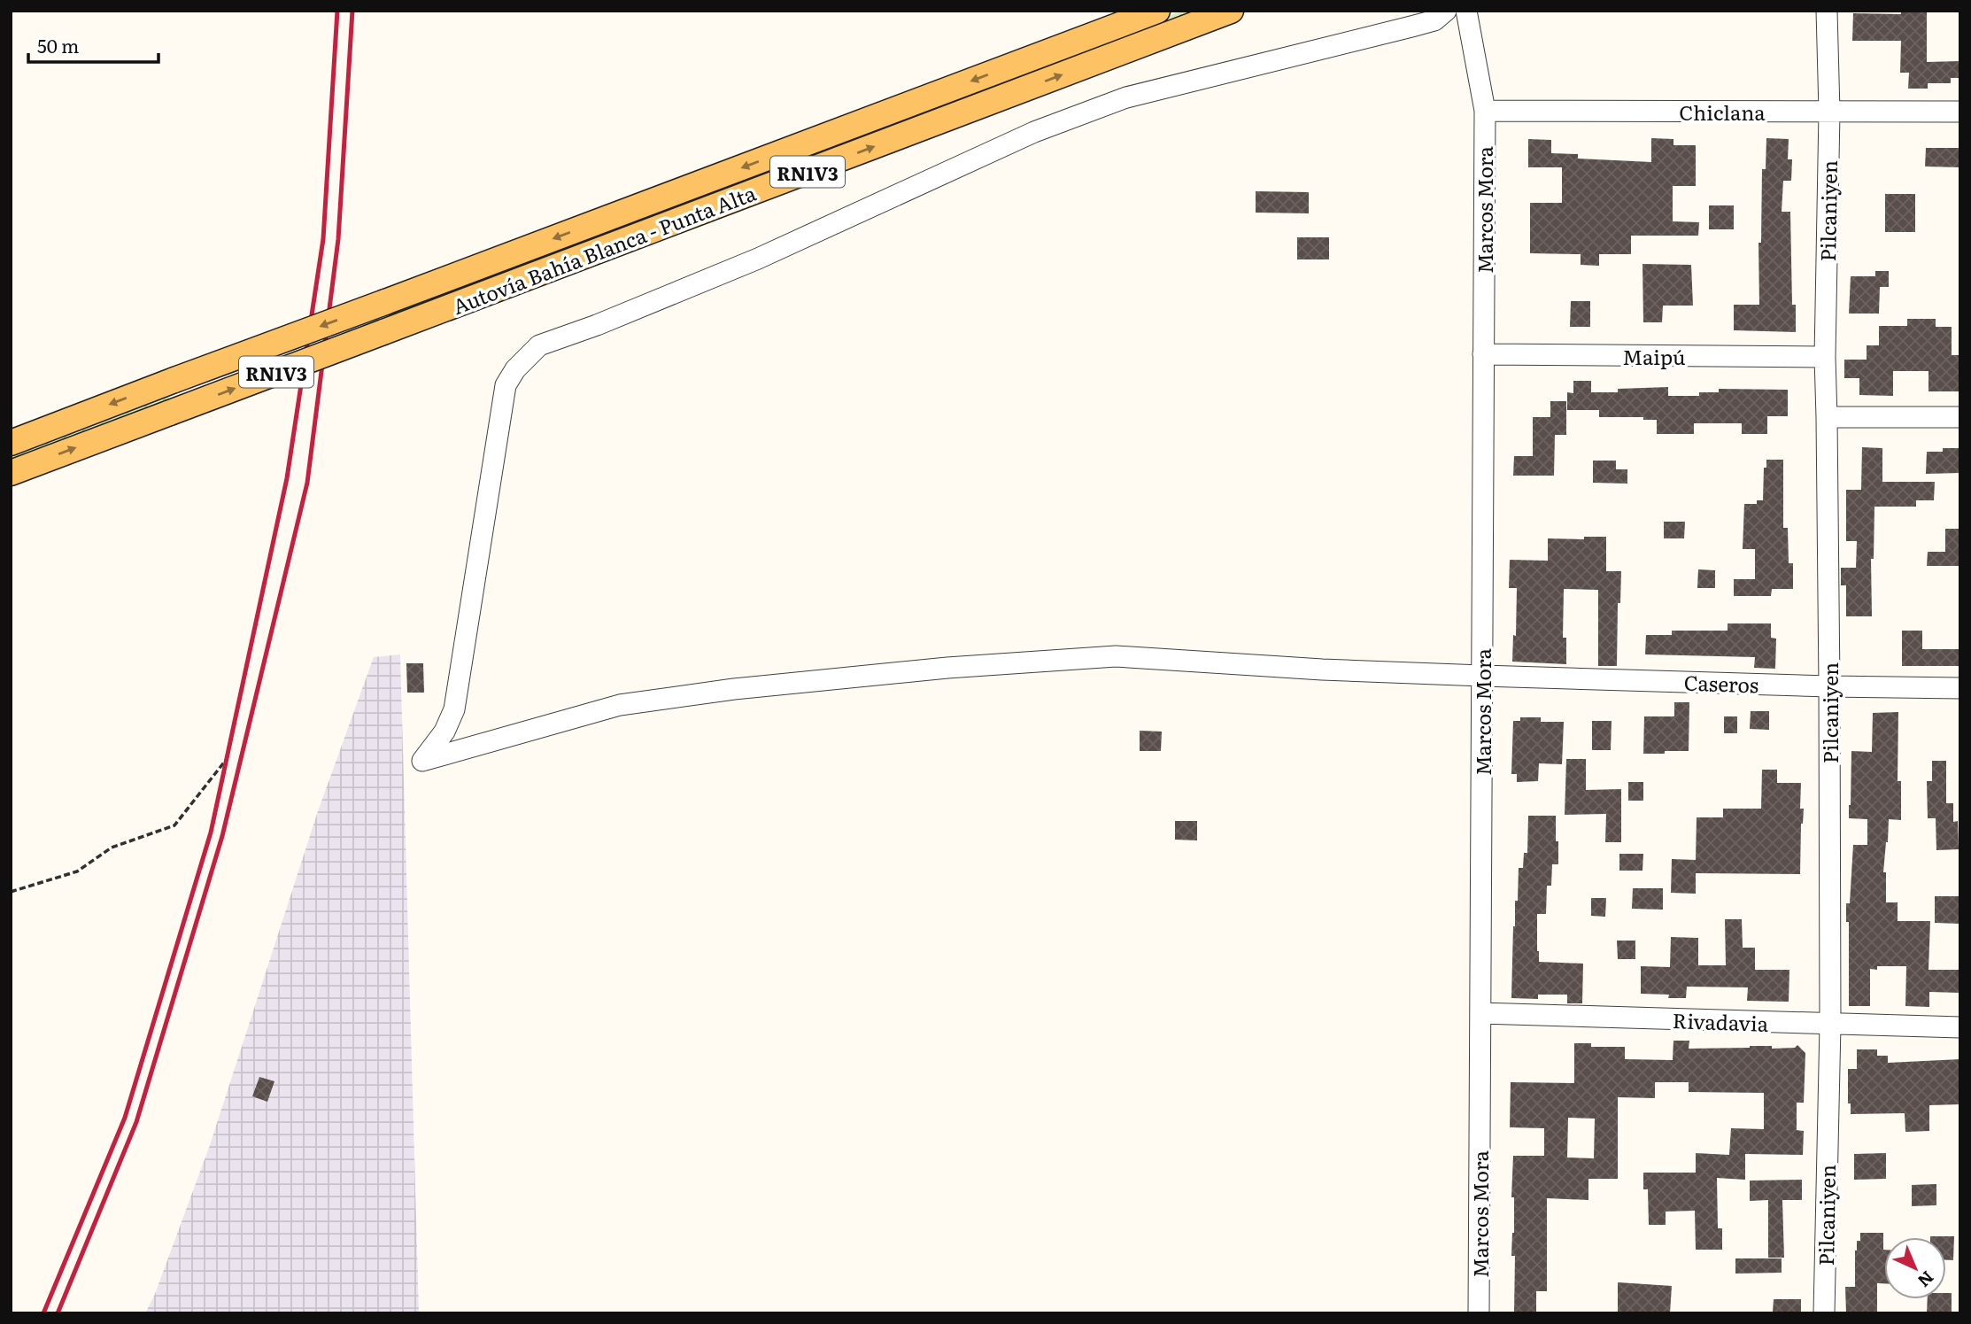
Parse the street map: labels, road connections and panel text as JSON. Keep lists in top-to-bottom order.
{
  "streets": {
    "main road": ["RN1V3", "Autovía Bahía Blanca - Punta Alta"],
    "street": [
      "Chiclana",
      "Marcos Mora",
      "Pilcaniyen",
      "Maipú",
      "Caseros",
      "Rivadavia"
    ]
  },
  "crossings": [
    ["Chiclana", "Marcos Mora"],
    ["Chiclana", "Pilcaniyen"],
    ["Marcos Mora", "Maipú"],
    ["Marcos Mora", "Caseros"],
    ["Marcos Mora", "Rivadavia"],
    ["Pilcaniyen", "Maipú"],
    ["Pilcaniyen", "Caseros"],
    ["Pilcaniyen", "Rivadavia"]
  ],
  "scale_bar": "50 m",
  "north": "bottom right"
}
